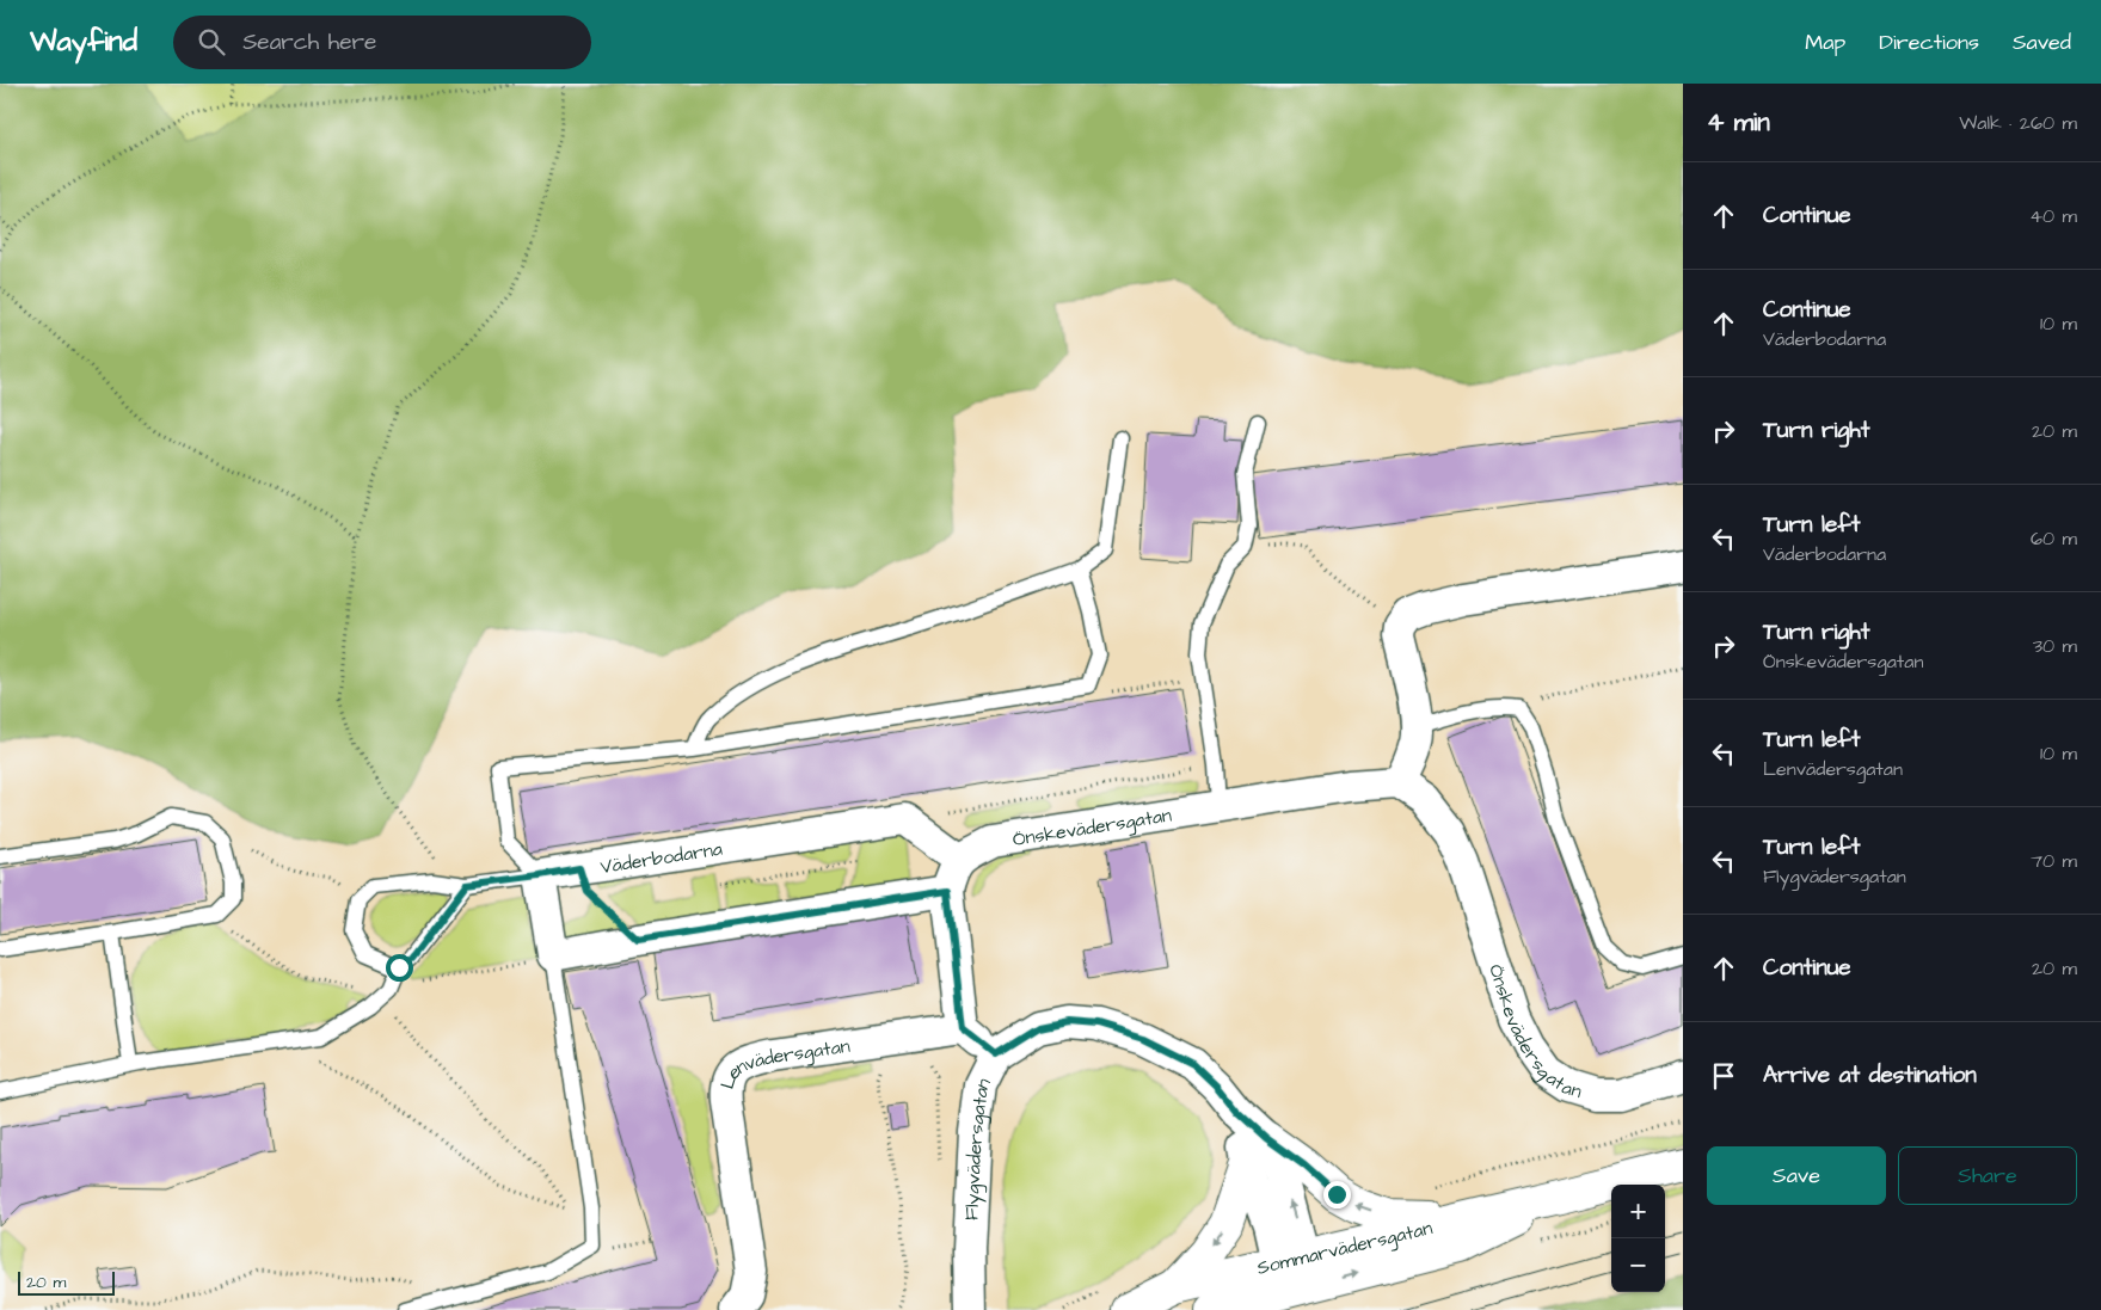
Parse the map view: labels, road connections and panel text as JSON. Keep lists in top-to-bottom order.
{
  "streets": {
    "street": [
      "Önskevädersgatan",
      "Väderbodarna",
      "Lenvädersgatan",
      "Flygvädersgatan",
      "Sommarvädersgatan"
    ]
  },
  "crossings": [
    ["Flygvädersgatan", "Sommarvädersgatan"]
  ],
  "scale_bar": "20 m",
  "page": {
    "header": "Wayfind",
    "search": "Search here",
    "nav": ["Map", "Directions", "Saved"],
    "heading": ["4 min", "Walk · 260 m"],
    "list": [
      ["Continue", "40 m"],
      ["Continue", "Väderbodarna", "10 m"],
      ["Turn right", "20 m"],
      ["Turn left", "Väderbodarna", "60 m"],
      ["Turn right", "Önskevädersgatan", "30 m"],
      ["Turn left", "Lenvädersgatan", "10 m"],
      ["Turn left", "Flygvädersgatan", "70 m"],
      ["Continue", "20 m"],
      "Arrive at destination"
    ],
    "buttons": ["Save", "Share"],
    "map_buttons": ["+", "−"],
    "scale": "20 m"
  }
}
